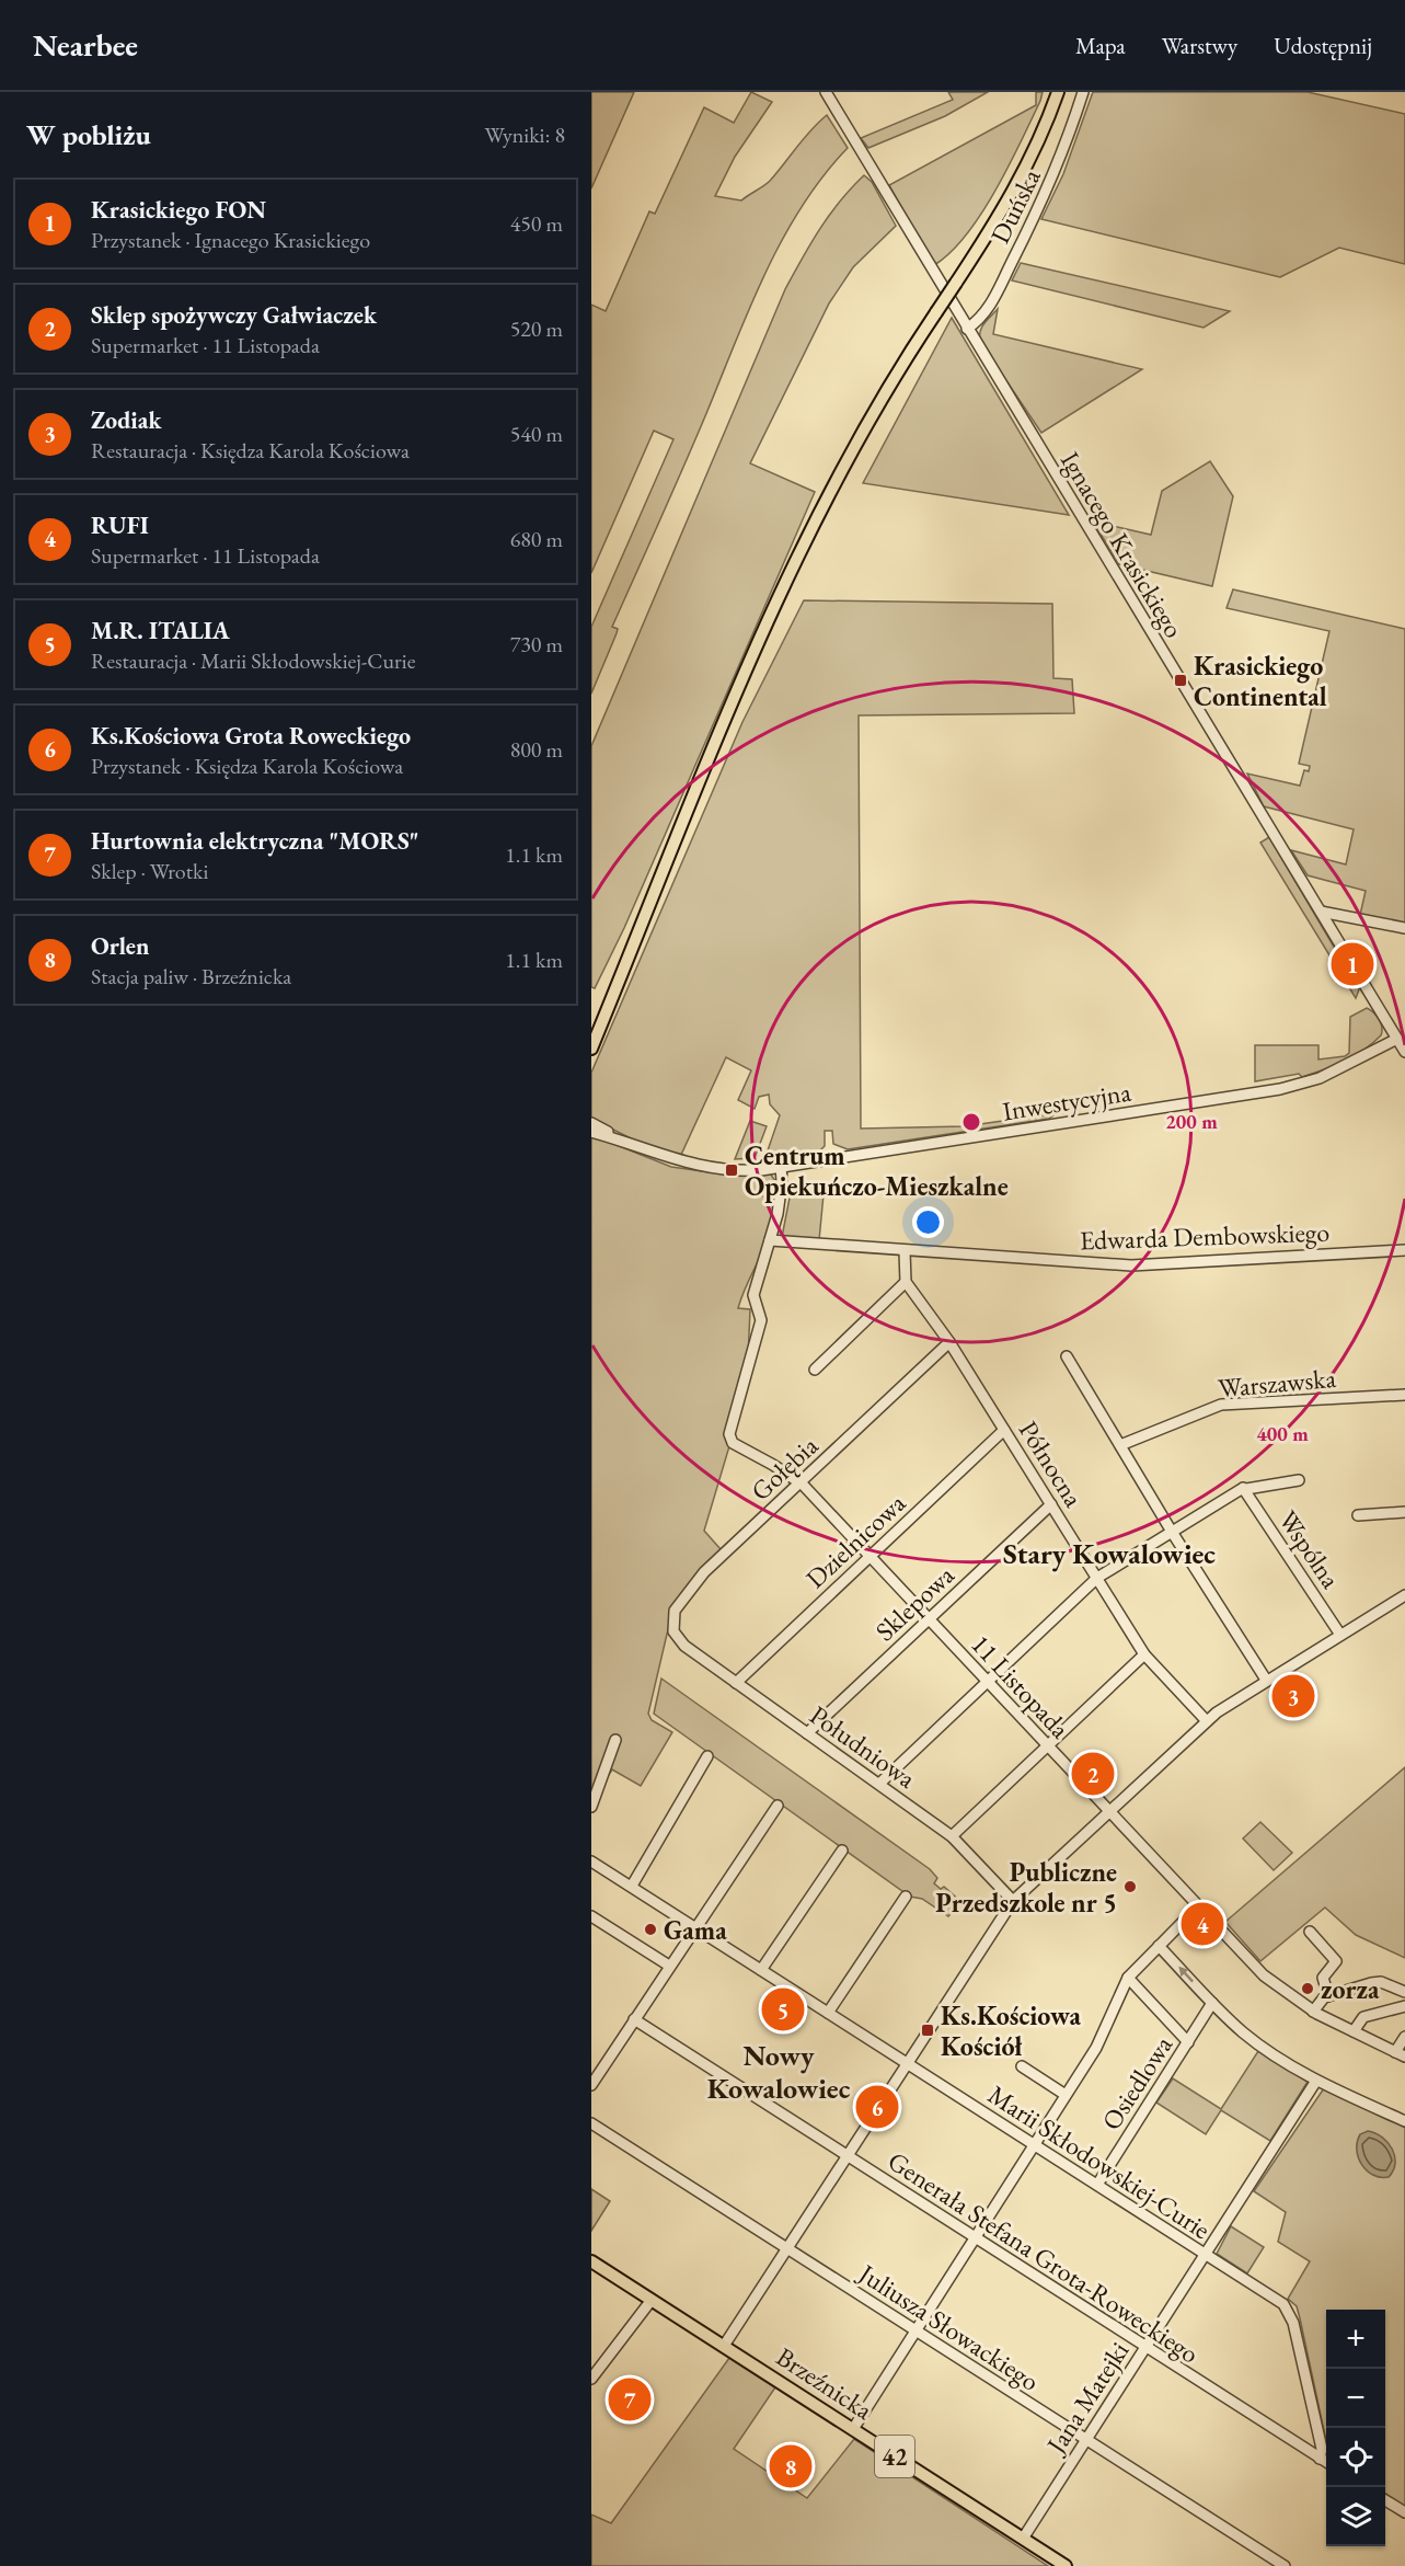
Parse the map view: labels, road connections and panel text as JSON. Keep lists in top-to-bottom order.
{
  "streets": {
    "main road": ["Brzeźnicka", "42"],
    "street": [
      "Duńska",
      "Ignacego Krasickiego",
      "Inwestycyjna",
      "Edwarda Dembowskiego",
      "Warszawska",
      "Północna",
      "Gołębia",
      "Dzielnicowa",
      "Wspólna",
      "Sklepowa",
      "11 Listopada",
      "Południowa",
      "Osiedlowa",
      "Marii Skłodowskiej-Curie",
      "Generała Stefana Grota-Roweckiego",
      "Juliusza Słowackiego",
      "Jana Matejki"
    ]
  },
  "crossings": [
    ["Duńska", "Ignacego Krasickiego"],
    ["Ignacego Krasickiego", "Inwestycyjna"],
    ["Edwarda Dembowskiego", "11 Listopada"],
    ["Północna", "Gołębia"],
    ["Północna", "Dzielnicowa"],
    ["Północna", "Sklepowa"],
    ["Gołębia", "11 Listopada"],
    ["Gołębia", "Południowa"],
    ["Dzielnicowa", "11 Listopada"],
    ["Dzielnicowa", "Południowa"],
    ["Sklepowa", "11 Listopada"],
    ["Sklepowa", "Południowa"],
    ["Osiedlowa", "Marii Skłodowskiej-Curie"],
    ["Marii Skłodowskiej-Curie", "Generała Stefana Grota-Roweckiego"],
    ["Marii Skłodowskiej-Curie", "Jana Matejki"],
    ["Generała Stefana Grota-Roweckiego", "Jana Matejki"],
    ["Juliusza Słowackiego", "Jana Matejki"],
    ["Brzeźnicka", "Jana Matejki"]
  ],
  "districts": ["Stary Kowalowiec", "Nowy Kowalowiec"],
  "places": {
    "transit": ["Krasickiego Continental", "Centrum Opiekuńczo-Mieszkalne", "Ks.Kościowa Kościół"],
    "other": ["Publiczne Przedszkole nr 5", "Gama", "zorza"]
  },
  "page": {
    "header": "Nearbee",
    "nav": ["Mapa", "Warstwy", "Udostępnij"],
    "heading": ["W pobliżu", "Wyniki: 8"],
    "list": [
      {
        "mark": "1",
        "name": "Krasickiego FON",
        "note": "Przystanek · Ignacego Krasickiego",
        "value": "450 m"
      },
      {
        "mark": "2",
        "name": "Sklep spożywczy Gałwiaczek",
        "note": "Supermarket · 11 Listopada",
        "value": "520 m"
      },
      {
        "mark": "3",
        "name": "Zodiak",
        "note": "Restauracja · Księdza Karola Kościowa",
        "value": "540 m"
      },
      {
        "mark": "4",
        "name": "RUFI",
        "note": "Supermarket · 11 Listopada",
        "value": "680 m"
      },
      {
        "mark": "5",
        "name": "M.R. ITALIA",
        "note": "Restauracja · Marii Skłodowskiej-Curie",
        "value": "730 m"
      },
      {
        "mark": "6",
        "name": "Ks.Kościowa Grota Roweckiego",
        "note": "Przystanek · Księdza Karola Kościowa",
        "value": "800 m"
      },
      {
        "mark": "7",
        "name": "Hurtownia elektryczna \"MORS\"",
        "note": "Sklep · Wrotki",
        "value": "1.1 km"
      },
      {
        "mark": "8",
        "name": "Orlen",
        "note": "Stacja paliw · Brzeźnicka",
        "value": "1.1 km"
      }
    ],
    "pins": [
      "1",
      "3",
      "2",
      "4",
      "5",
      "6",
      "7",
      "8"
    ],
    "map_buttons": ["+", "−"]
  },
  "rings": ["200 m", "400 m"]
}
